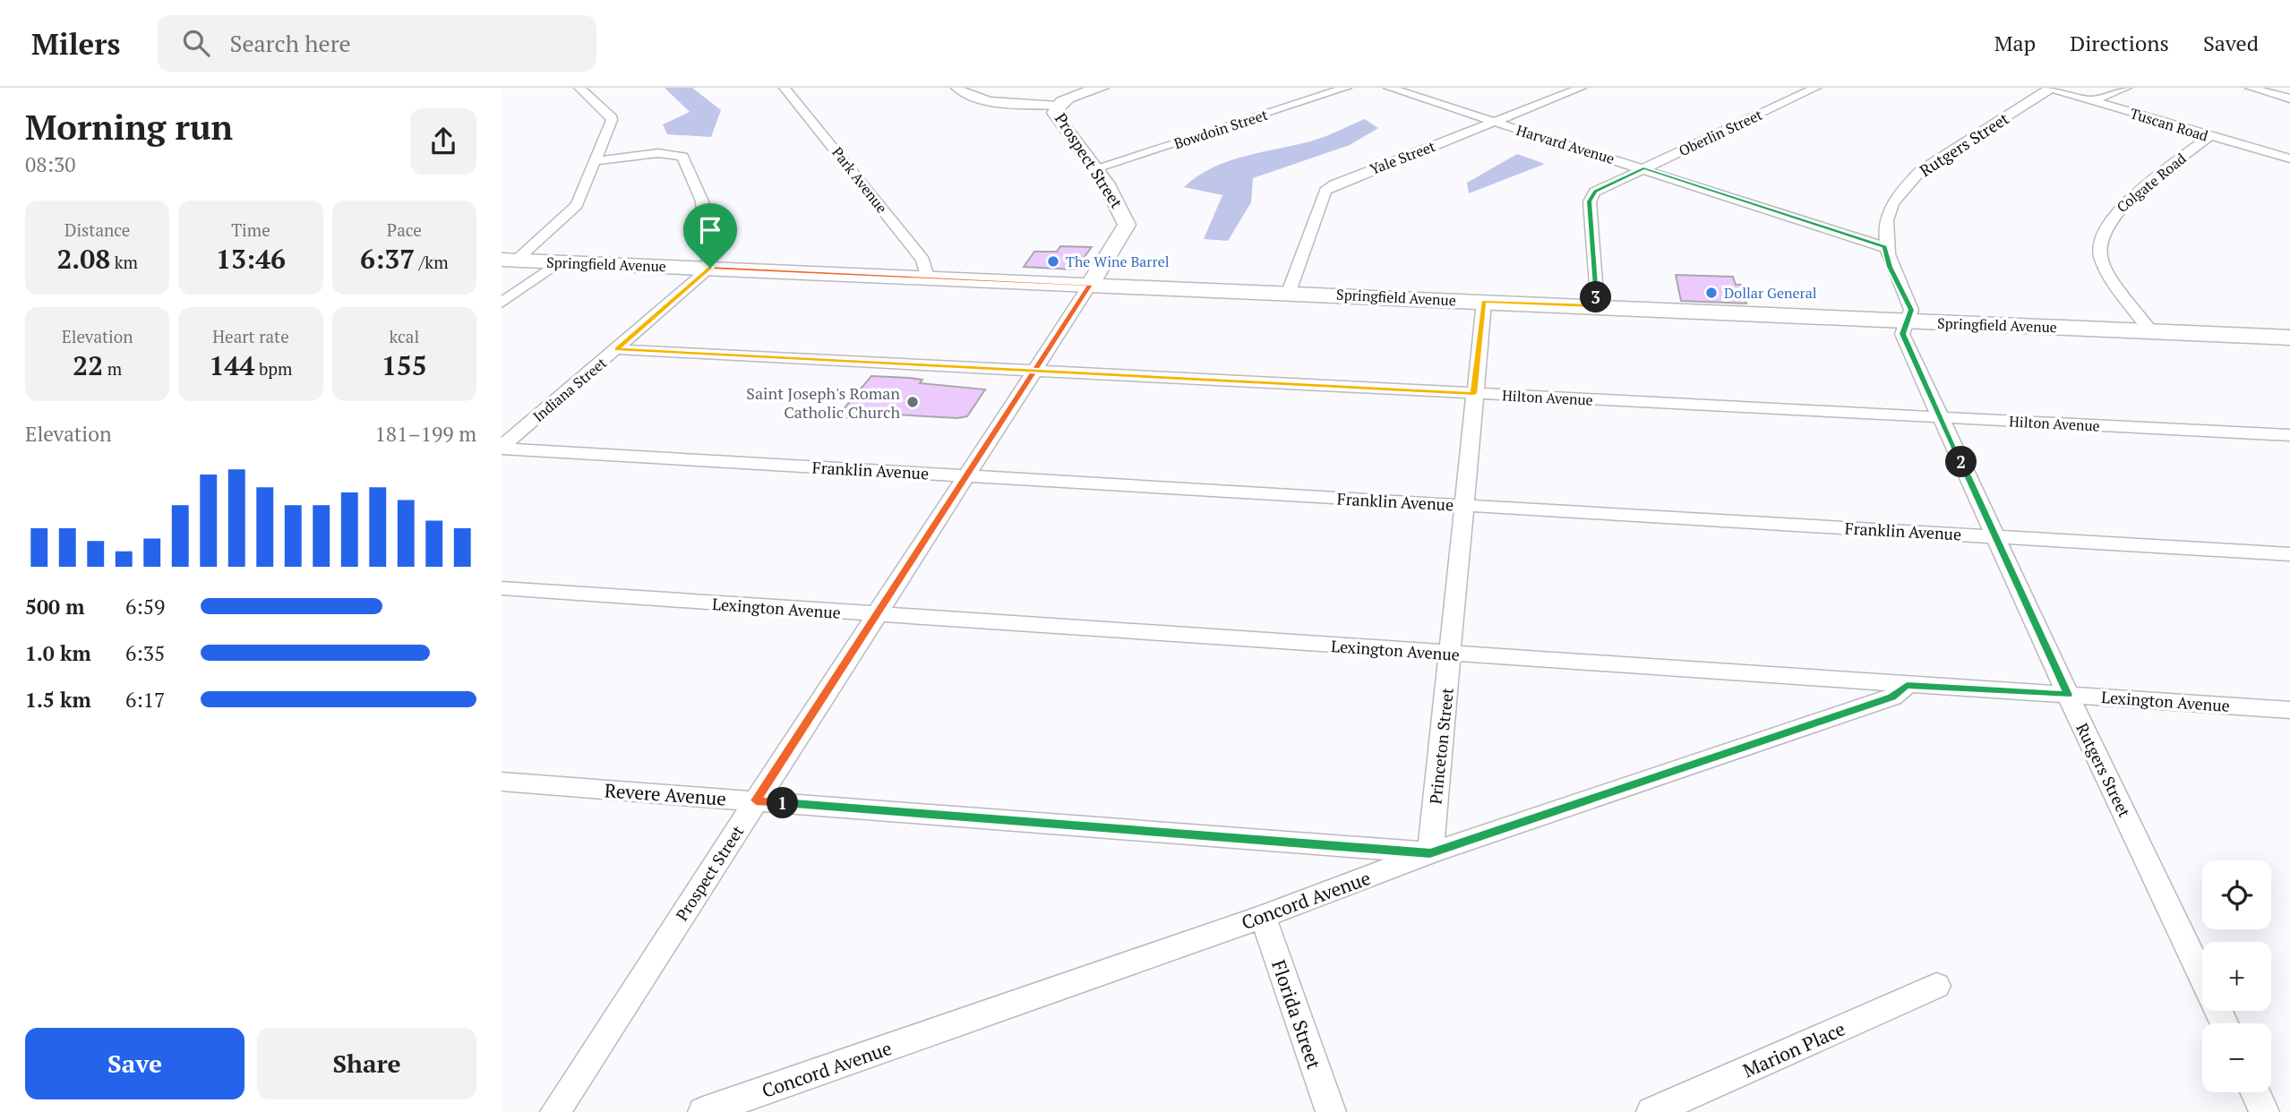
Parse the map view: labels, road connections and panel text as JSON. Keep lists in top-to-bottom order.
{
  "streets": {
    "main road": ["Springfield Avenue"],
    "street": [
      "Tuscan Road",
      "Bowdoin Street",
      "Oberlin Street",
      "Harvard Avenue",
      "Rutgers Street",
      "Yale Street",
      "Prospect Street",
      "Park Avenue",
      "Colgate Road",
      "Indiana Street",
      "Hilton Avenue",
      "Franklin Avenue",
      "Lexington Avenue",
      "Princeton Street",
      "Revere Avenue",
      "Concord Avenue",
      "Florida Street",
      "Marion Place"
    ]
  },
  "crossings": [
    ["Tuscan Road", "Rutgers Street"],
    ["Tuscan Road", "Colgate Road"],
    ["Bowdoin Street", "Prospect Street"],
    ["Oberlin Street", "Harvard Avenue"],
    ["Oberlin Street", "Springfield Avenue"],
    ["Harvard Avenue", "Rutgers Street"],
    ["Harvard Avenue", "Yale Street"],
    ["Rutgers Street", "Springfield Avenue"],
    ["Rutgers Street", "Hilton Avenue"],
    ["Rutgers Street", "Franklin Avenue"],
    ["Rutgers Street", "Lexington Avenue"],
    ["Yale Street", "Springfield Avenue"],
    ["Prospect Street", "Springfield Avenue"],
    ["Prospect Street", "Hilton Avenue"],
    ["Prospect Street", "Franklin Avenue"],
    ["Prospect Street", "Lexington Avenue"],
    ["Prospect Street", "Revere Avenue"],
    ["Park Avenue", "Springfield Avenue"],
    ["Colgate Road", "Springfield Avenue"],
    ["Springfield Avenue", "Indiana Street"],
    ["Springfield Avenue", "Princeton Street"],
    ["Indiana Street", "Hilton Avenue"],
    ["Indiana Street", "Franklin Avenue"],
    ["Hilton Avenue", "Princeton Street"],
    ["Franklin Avenue", "Princeton Street"],
    ["Lexington Avenue", "Princeton Street"],
    ["Lexington Avenue", "Concord Avenue"],
    ["Princeton Street", "Revere Avenue"],
    ["Princeton Street", "Concord Avenue"],
    ["Revere Avenue", "Concord Avenue"],
    ["Concord Avenue", "Florida Street"]
  ],
  "places": ["The Wine Barrel", "Dollar General", "Saint Joseph's Roman Catholic Church"],
  "page": {
    "header": "Milers",
    "search": "Search here",
    "nav": ["Map", "Directions", "Saved"],
    "heading": ["Morning run", "08:30"],
    "stats": [
      ["Distance", "2.08 km"],
      ["Time", "13:46"],
      ["Pace", "6:37 /km"],
      ["Elevation", "22 m"],
      ["Heart rate", "144 bpm"],
      ["kcal", "155"]
    ],
    "pins": ["3", "2", "1"],
    "chart": ["Elevation", "181–199 m"],
    "list": [
      {
        "name": "500 m",
        "note": "6:59"
      },
      {
        "name": "1.0 km",
        "note": "6:35"
      },
      {
        "name": "1.5 km",
        "note": "6:17"
      }
    ],
    "map_buttons": ["+", "−"],
    "buttons": ["Save", "Share"]
  }
}
